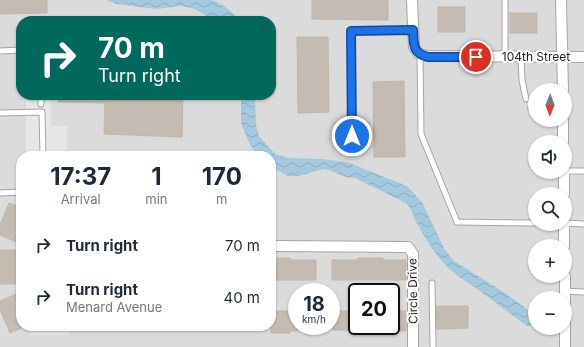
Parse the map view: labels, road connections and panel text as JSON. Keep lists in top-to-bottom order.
{
  "streets": {
    "street": ["104th Street", "Circle Drive"]
  },
  "north": "bottom",
  "page": {
    "turn": ["70 m", "Turn right"],
    "map_buttons": ["+", "−"],
    "eta": [
      "17:37",
      "Arrival",
      "1",
      "min",
      "170",
      "m"
    ],
    "list": [
      {
        "name": "Turn right",
        "value": "70 m"
      },
      {
        "name": "Turn right",
        "note": "Menard Avenue",
        "value": "40 m"
      }
    ],
    "speed": "18 km/h",
    "limit": "20"
  }
}
